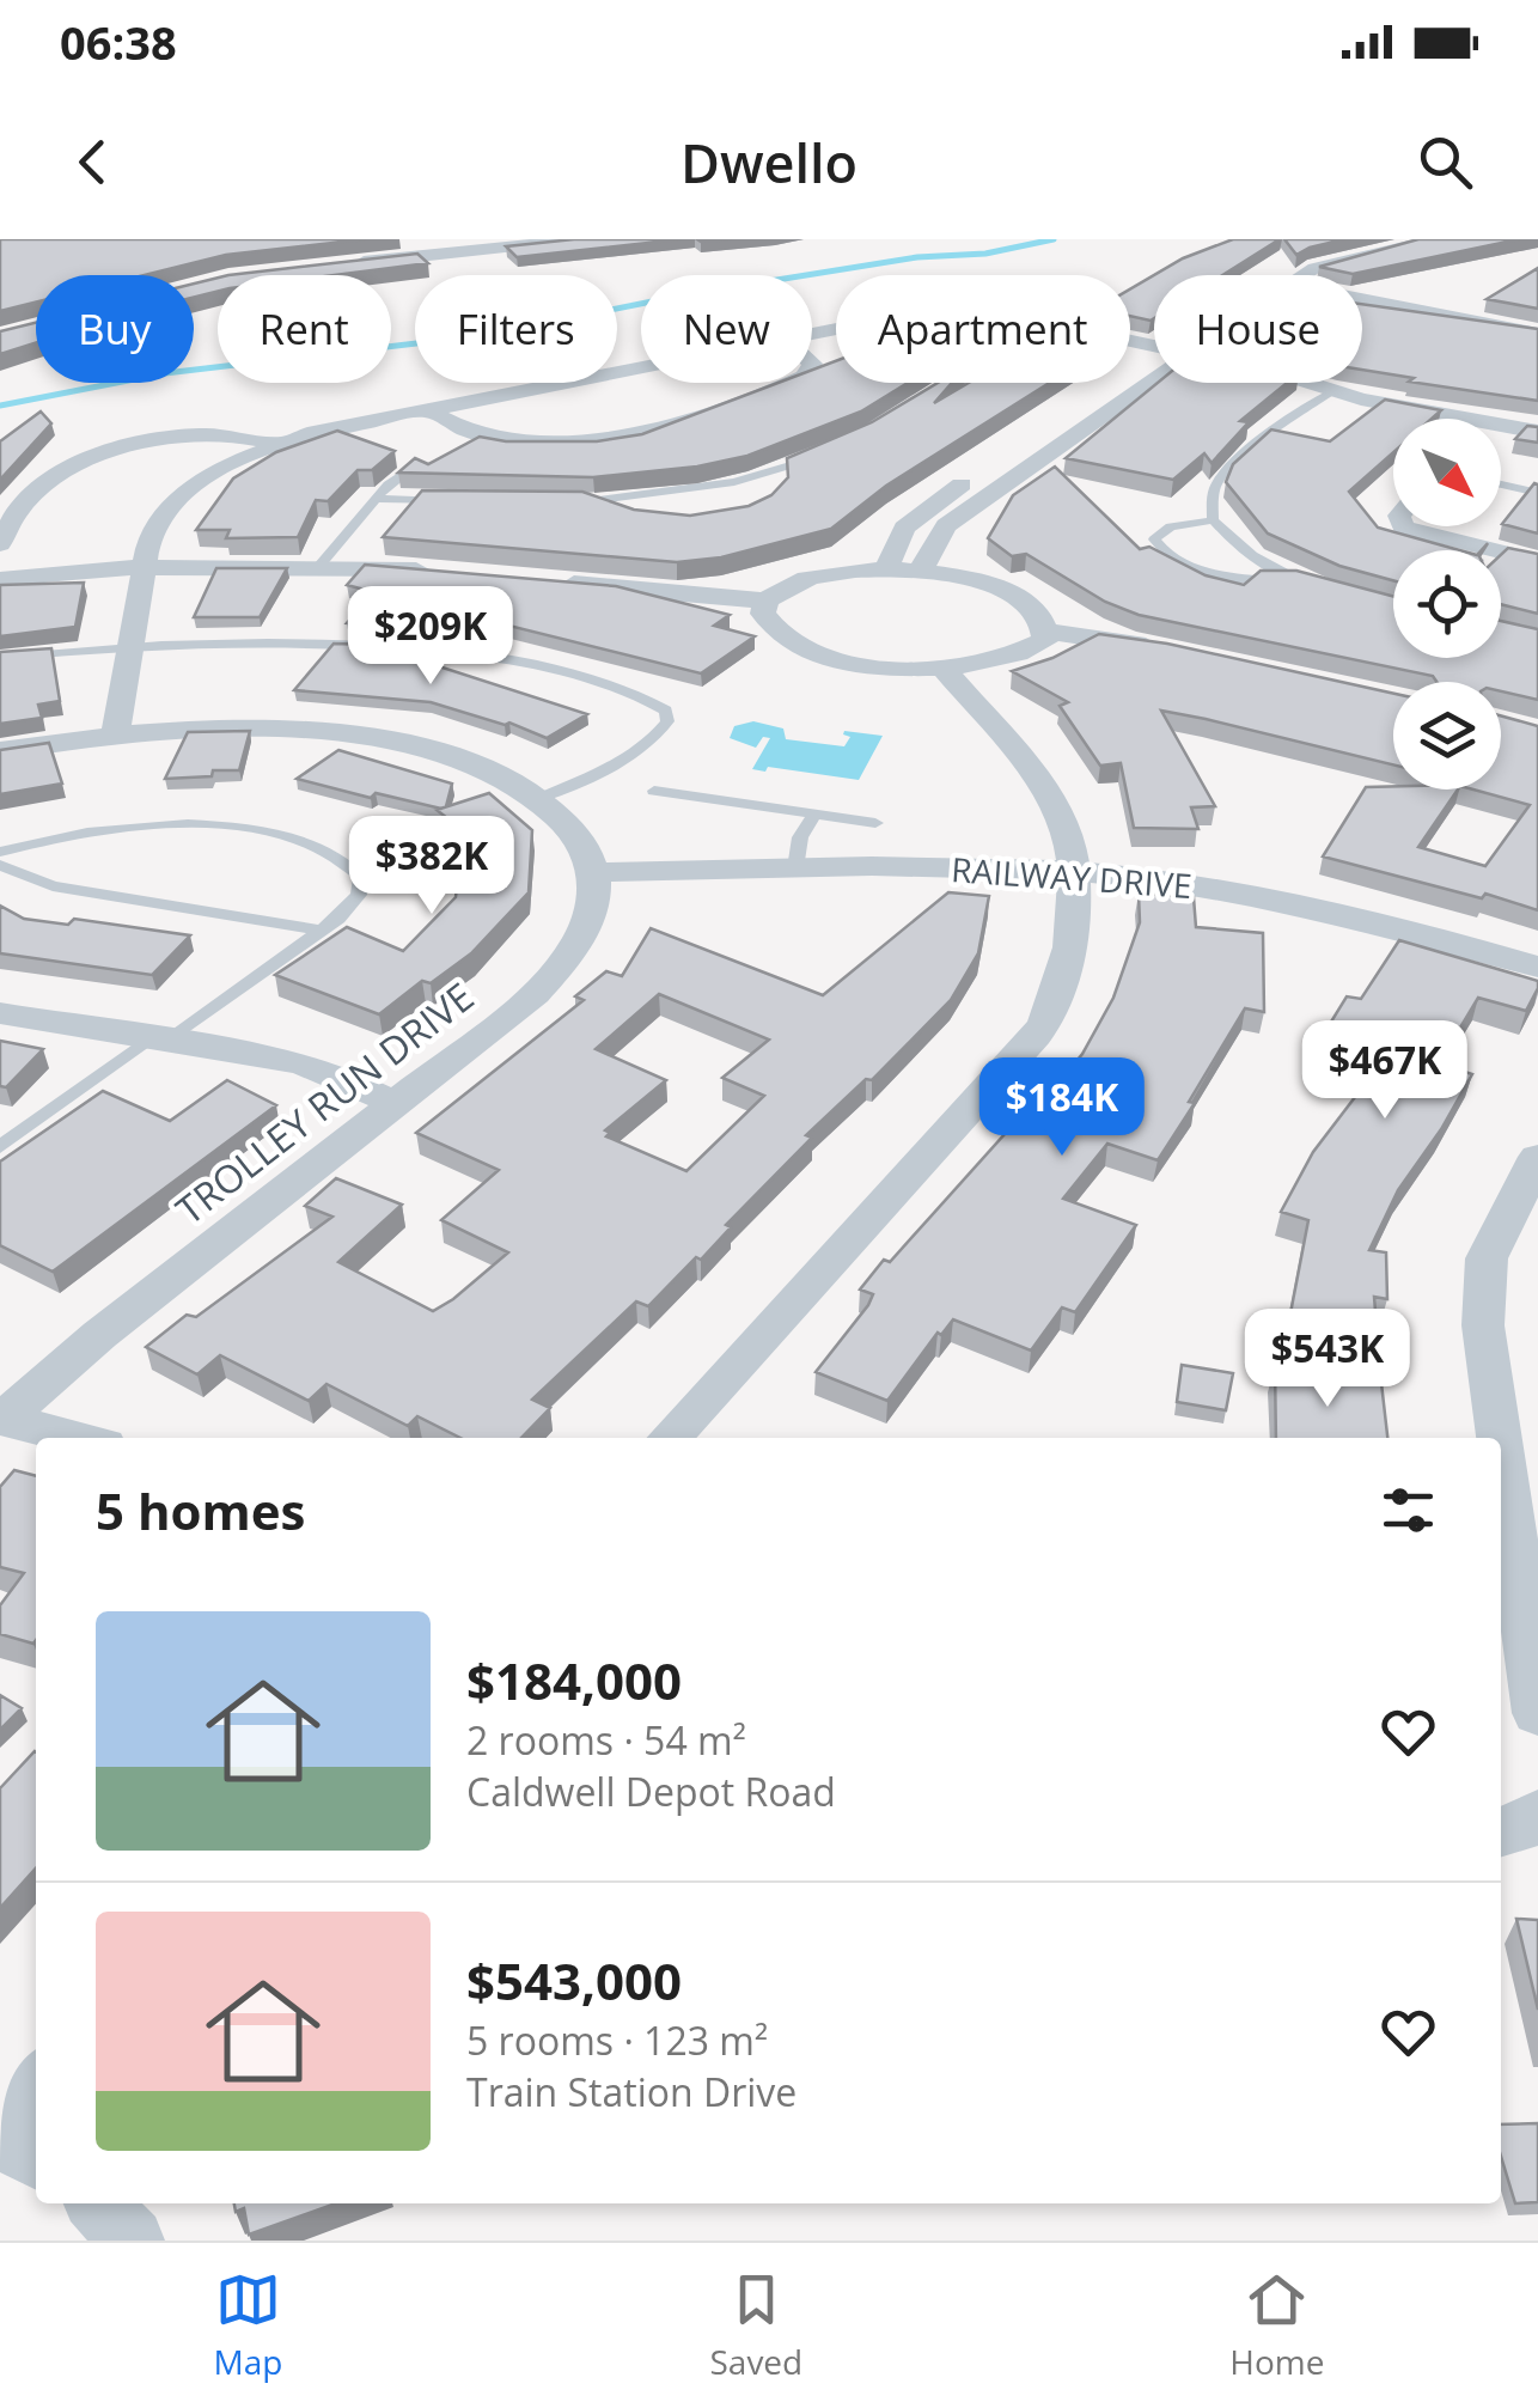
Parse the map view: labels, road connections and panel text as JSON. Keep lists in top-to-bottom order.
{
  "streets": {
    "street": ["RAILWAY DRIVE", "TROLLEY RUN DRIVE"]
  },
  "crossings": [
    ["RAILWAY DRIVE", "TROLLEY RUN DRIVE"]
  ],
  "north": "bottom right",
  "page": {
    "status": "06:38",
    "header": "Dwello",
    "chip": [
      "Buy",
      "Rent",
      "Filters",
      "New",
      "Apartment",
      "House"
    ],
    "price": [
      "$209K",
      "$382K",
      "$467K",
      "$184K",
      "$543K"
    ],
    "heading": "5 homes",
    "list": [
      {
        "name": "$184,000",
        "note": "2 rooms · 54 m² · Caldwell Depot Road"
      },
      {
        "name": "$543,000",
        "note": "5 rooms · 123 m² · Train Station Drive"
      }
    ],
    "tabs": ["Map", "Saved", "Home"]
  }
}
